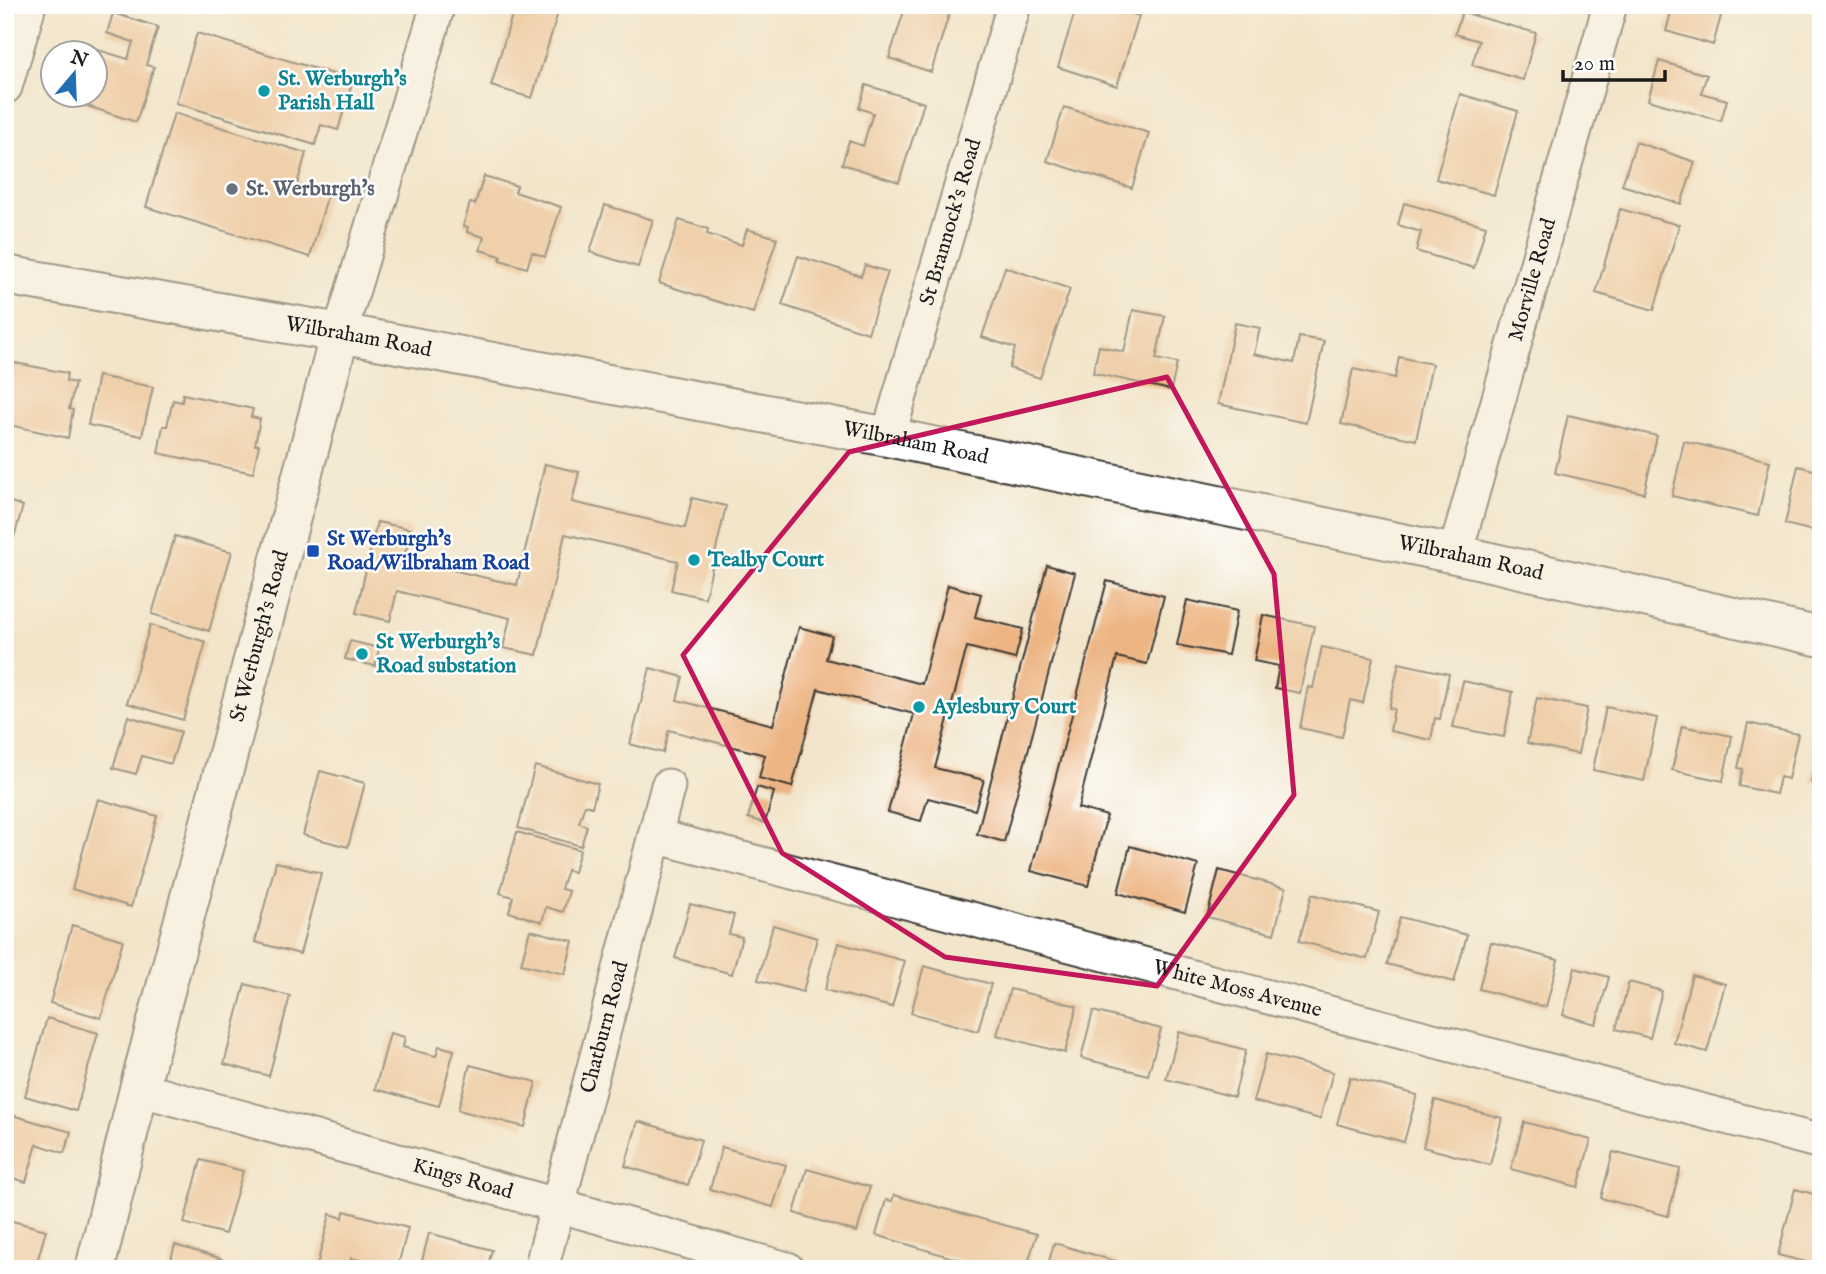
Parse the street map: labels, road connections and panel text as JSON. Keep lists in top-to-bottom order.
{
  "streets": {
    "main road": ["Wilbraham Road", "St Werburgh's Road"],
    "street": [
      "St Brannock's Road",
      "Morville Road",
      "White Moss Avenue",
      "Chatburn Road",
      "Kings Road"
    ]
  },
  "crossings": [
    ["St Brannock's Road", "Wilbraham Road"],
    ["Morville Road", "Wilbraham Road"],
    ["Wilbraham Road", "St Werburgh's Road"],
    ["St Werburgh's Road", "Kings Road"],
    ["White Moss Avenue", "Chatburn Road"],
    ["Chatburn Road", "Kings Road"]
  ],
  "places": {
    "other": [
      "St. Werburgh's Parish Hall",
      "St. Werburgh's",
      "Tealby Court",
      "St Werburgh's Road substation",
      "Aylesbury Court"
    ],
    "transit": ["St Werburgh's Road/Wilbraham Road"]
  },
  "scale_bar": "20 m",
  "north": "top"
}
